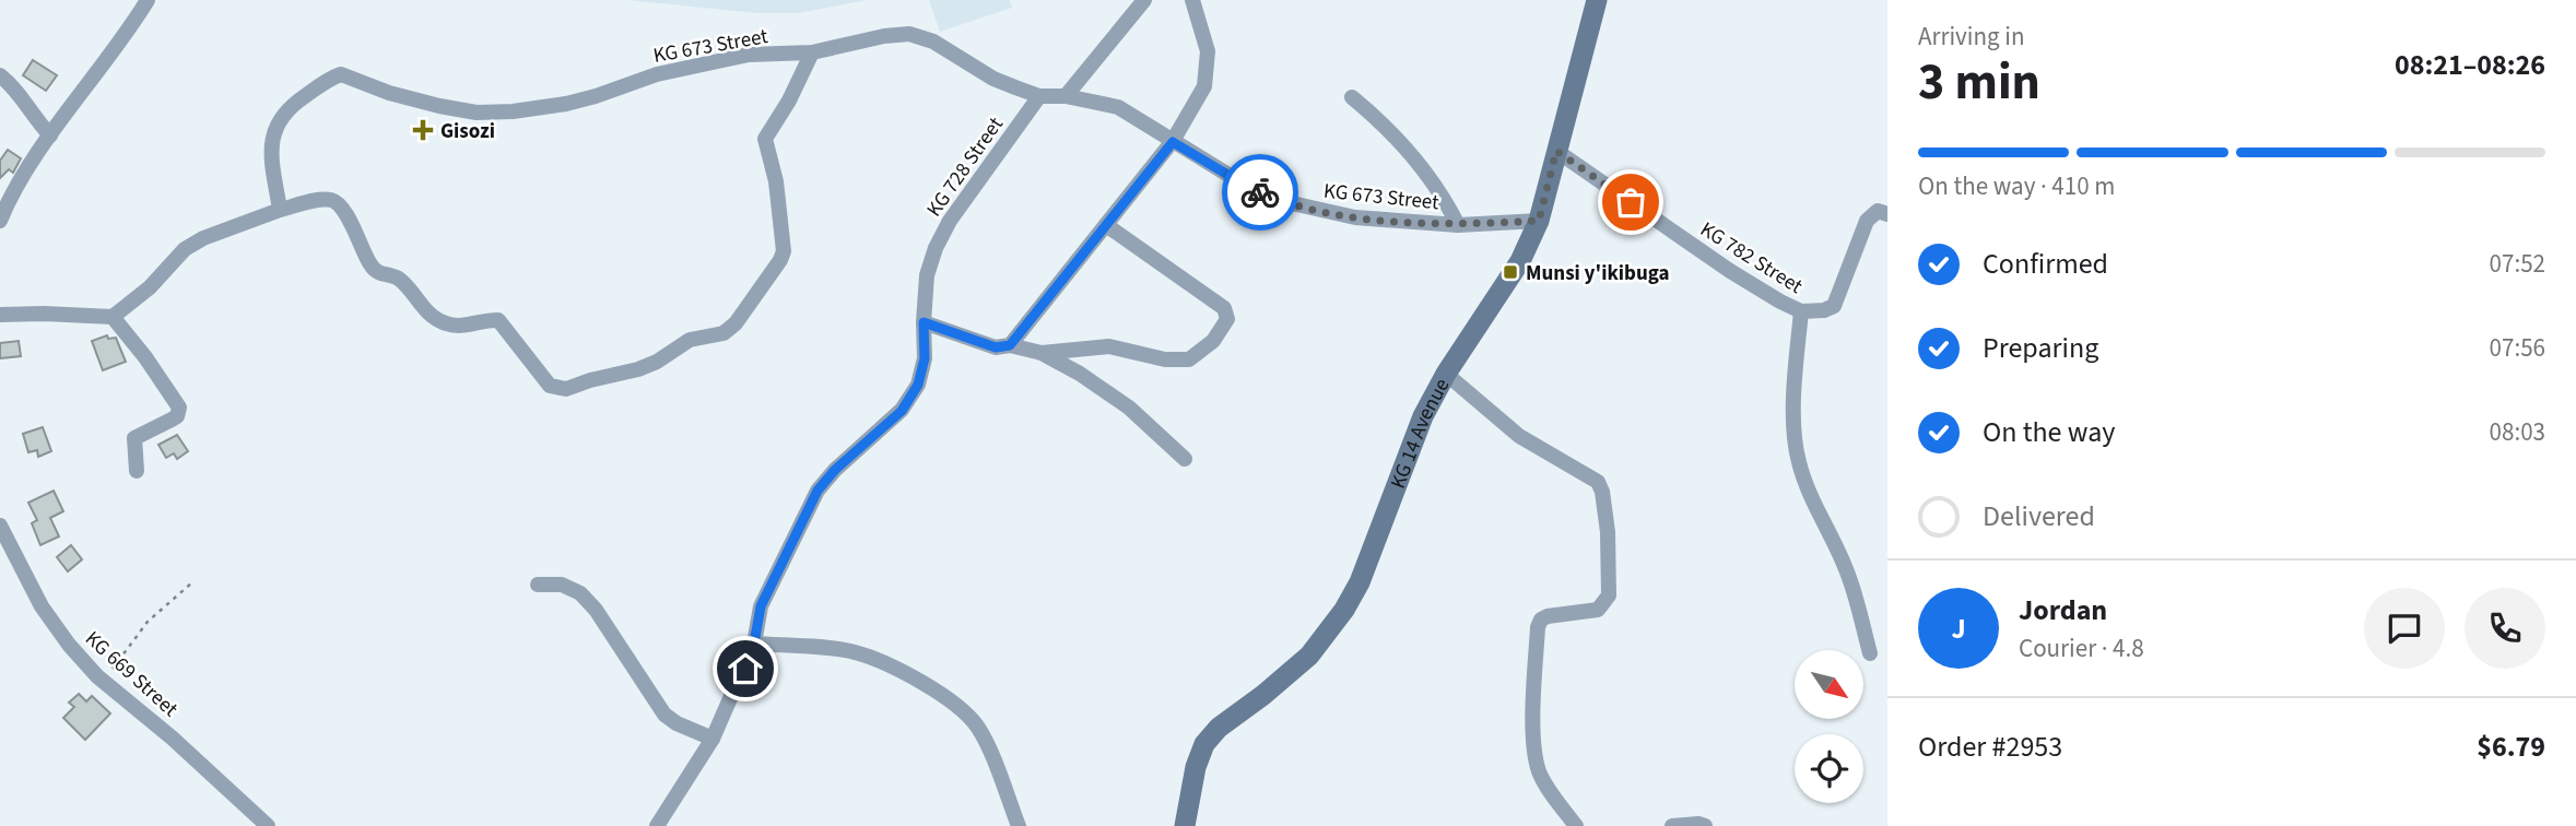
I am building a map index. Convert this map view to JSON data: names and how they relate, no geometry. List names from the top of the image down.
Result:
{
  "streets": {
    "main road": ["KG 14 Avenue"],
    "street": [
      "KG 673 Street",
      "KG 728 Street",
      "KG 782 Street",
      "KG 669 Street"
    ]
  },
  "crossings": [
    ["KG 673 Street", "KG 728 Street"],
    ["KG 673 Street", "KG 14 Avenue"],
    ["KG 782 Street", "KG 14 Avenue"]
  ],
  "places": {
    "health": ["Gisozi"],
    "transit": ["Munsi y'ikibuga"]
  },
  "north": "bottom right",
  "page": {
    "heading": ["3 min", "Arriving in", "08:21–08:26"],
    "panel": [
      "Jordan",
      "Courier · 4.8",
      "Order #2953",
      "$6.79"
    ],
    "bar": "On the way · 410 m",
    "list": [
      ["Confirmed", "07:52"],
      ["Preparing", "07:56"],
      ["On the way", "08:03"],
      "Delivered"
    ],
    "round": "J"
  }
}
